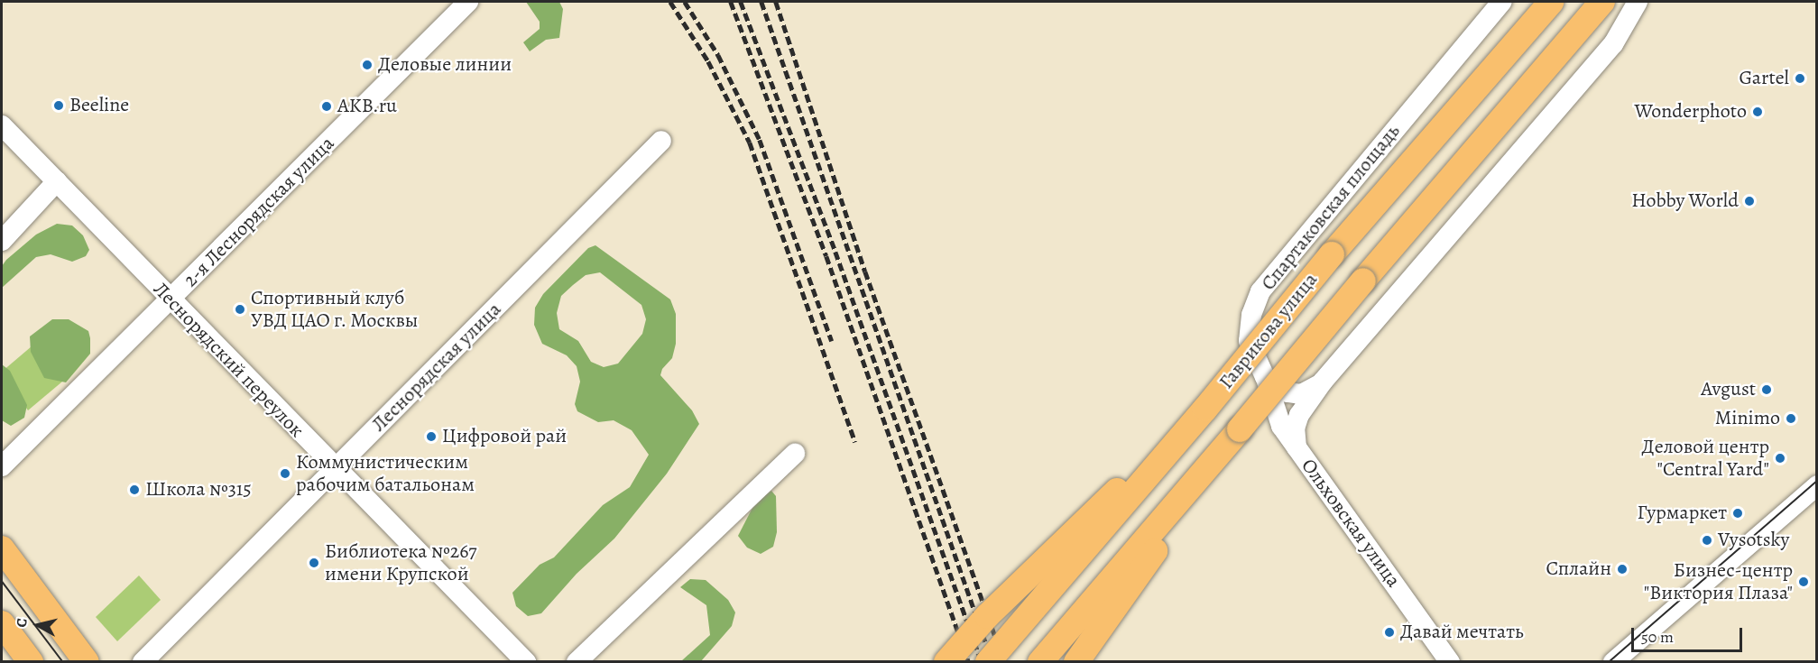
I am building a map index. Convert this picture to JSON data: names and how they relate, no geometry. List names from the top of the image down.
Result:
{
  "streets": {
    "main road": ["Гаврикова улица"],
    "street": [
      "Спартаковская площадь",
      "2-я Леснорядская улица",
      "Леснорядский переулок",
      "Леснорядская улица",
      "Ольховская улица"
    ]
  },
  "crossings": [
    ["Спартаковская площадь", "Ольховская улица"],
    ["2-я Леснорядская улица", "Леснорядский переулок"],
    ["Леснорядский переулок", "Леснорядская улица"]
  ],
  "places": [
    "Деловые линии",
    "Gartel",
    "Beeline",
    "AKB.ru",
    "Wonderphoto",
    "Hobby World",
    "Спортивный клуб УВД ЦАО г. Москвы",
    "Avgust",
    "Minimo",
    "Цифровой рай",
    "Деловой центр \"Central Yard\"",
    "Коммунистическим рабочим батальонам",
    "Школа №315",
    "Гурмаркет",
    "Vysotsky",
    "Библиотека №267 имени Крупской",
    "Сплайн",
    "Бизнес-центр \"Виктория Плаза\"",
    "Давай мечтать"
  ],
  "scale_bar": "50 m",
  "north": "left"
}
